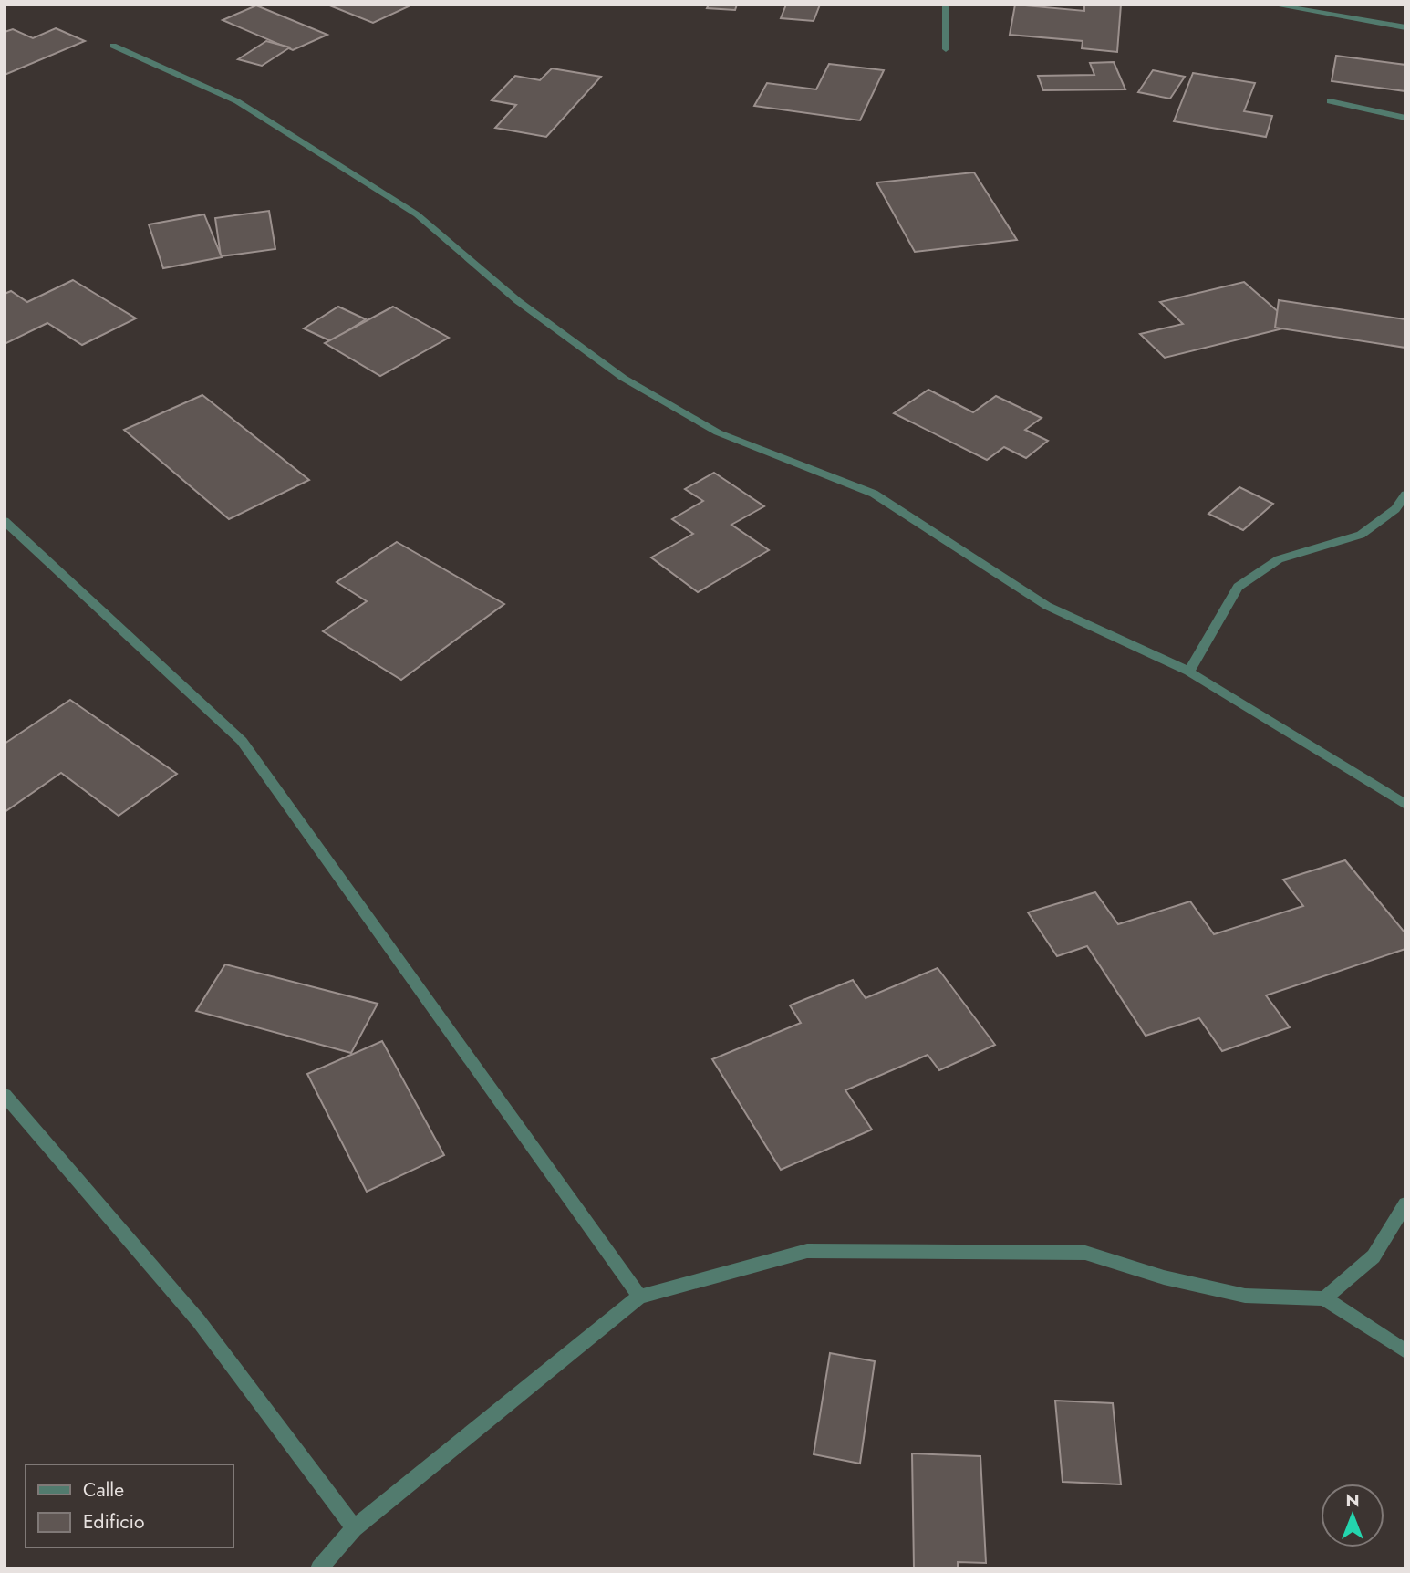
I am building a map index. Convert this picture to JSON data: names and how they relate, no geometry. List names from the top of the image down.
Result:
{
  "legend": ["Calle", "Edificio"],
  "north": "top"
}
